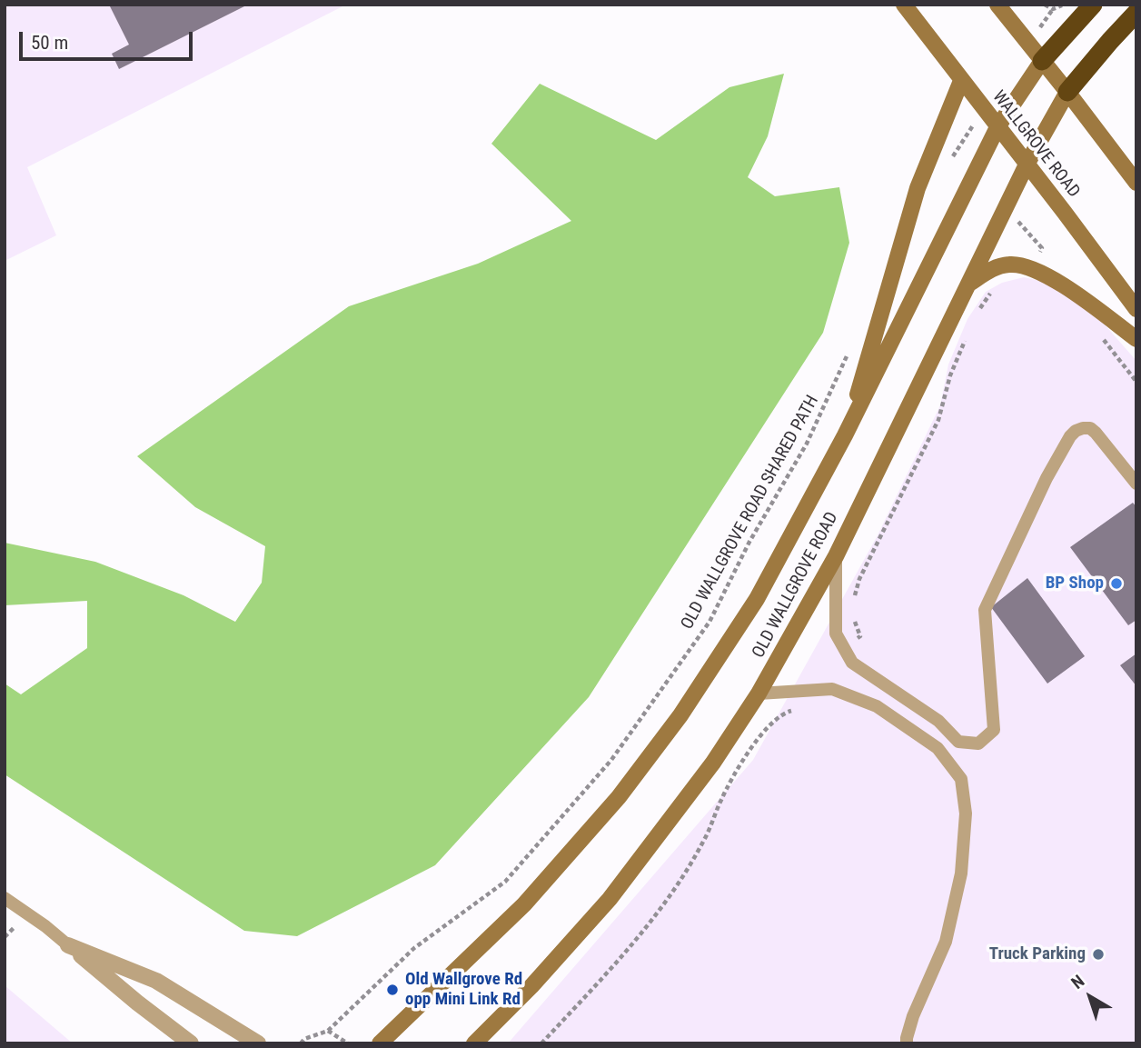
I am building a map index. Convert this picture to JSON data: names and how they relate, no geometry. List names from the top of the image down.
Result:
{
  "streets": {
    "main road": ["WALLGROVE ROAD", "OLD WALLGROVE ROAD"],
    "path": ["OLD WALLGROVE ROAD SHARED PATH"]
  },
  "crossings": [
    ["WALLGROVE ROAD", "OLD WALLGROVE ROAD"]
  ],
  "places": ["BP Shop", "Truck Parking", "Old Wallgrove Rd opp Mini Link Rd"],
  "scale_bar": "50 m",
  "north": "top left"
}
